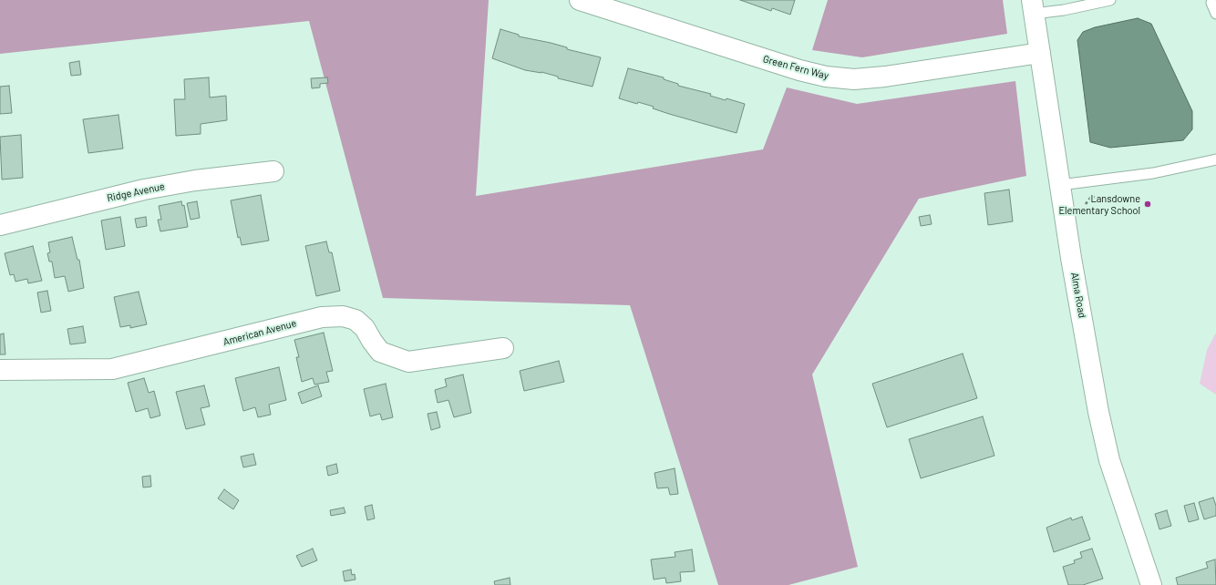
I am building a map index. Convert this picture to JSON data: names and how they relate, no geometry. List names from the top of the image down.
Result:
{
  "streets": {
    "street": [
      "Green Fern Way",
      "Ridge Avenue",
      "Alma Road",
      "American Avenue"
    ]
  },
  "crossings": [
    ["Green Fern Way", "Alma Road"]
  ],
  "places": ["Lansdowne Elementary School"]
}
